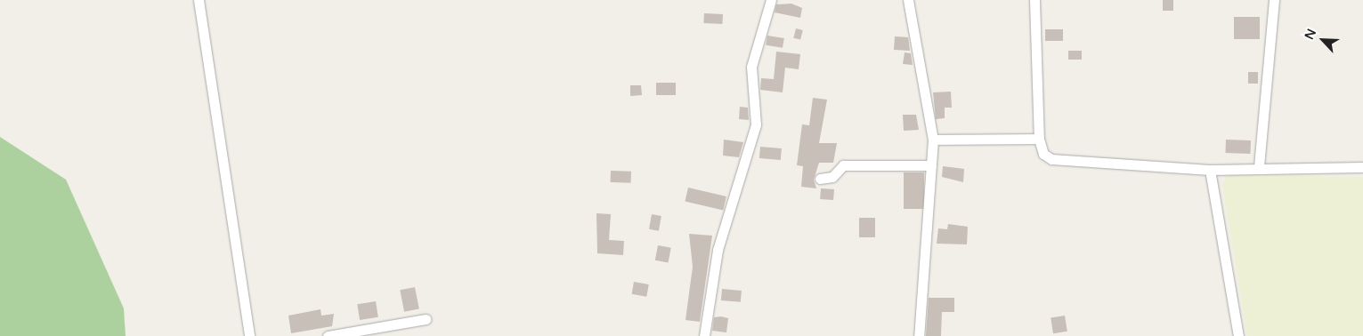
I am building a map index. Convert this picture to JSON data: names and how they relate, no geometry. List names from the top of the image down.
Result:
{
  "north": "top left"
}
